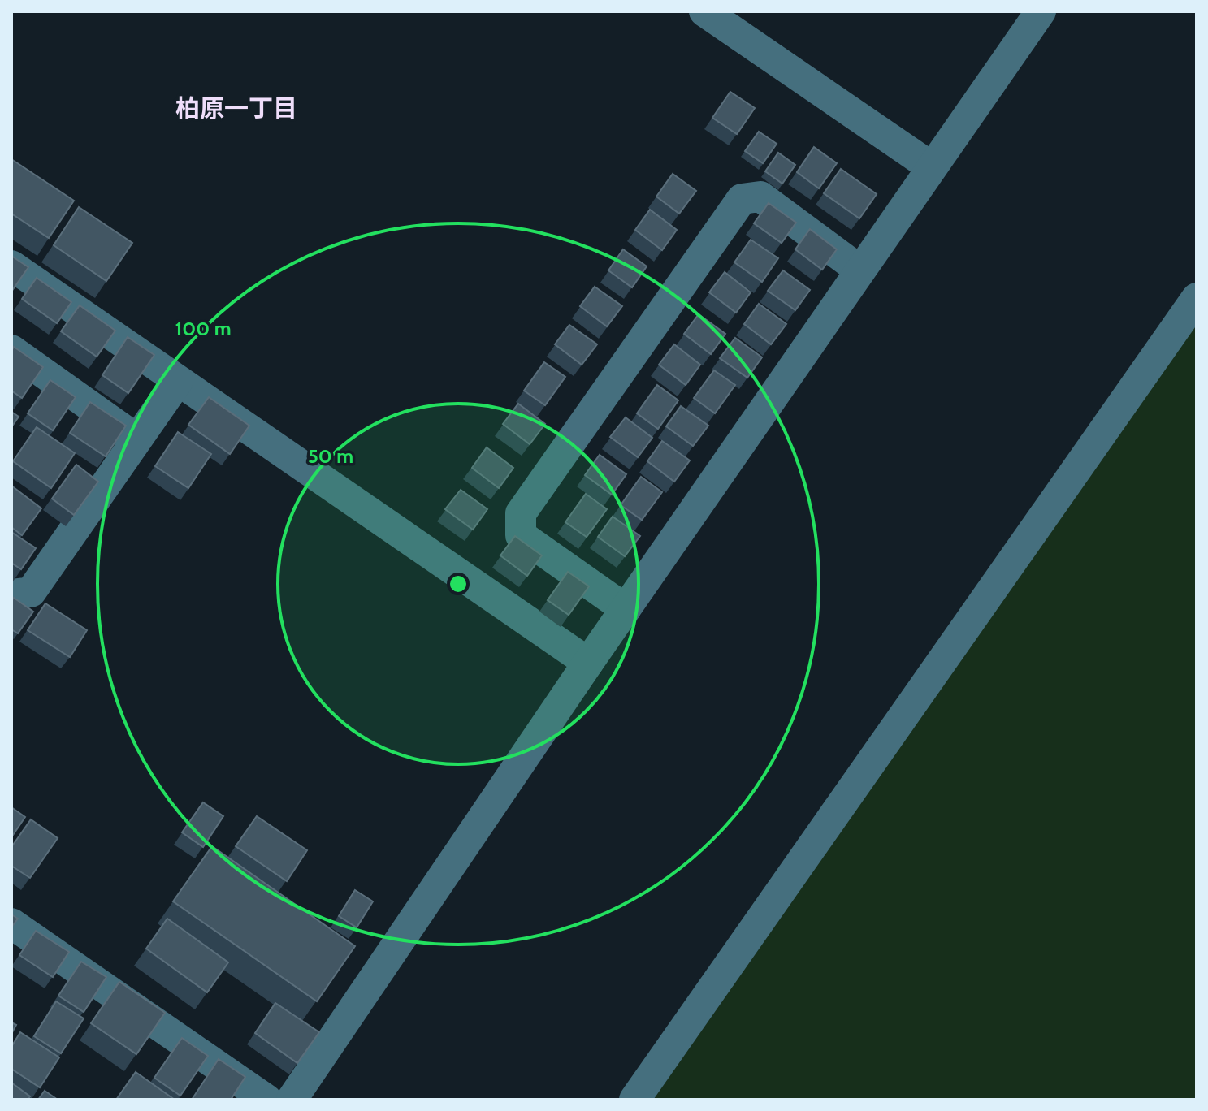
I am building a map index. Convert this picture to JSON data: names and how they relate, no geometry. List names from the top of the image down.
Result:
{
  "districts": ["柏原一丁目"],
  "rings": ["100 m", "50 m"]
}
